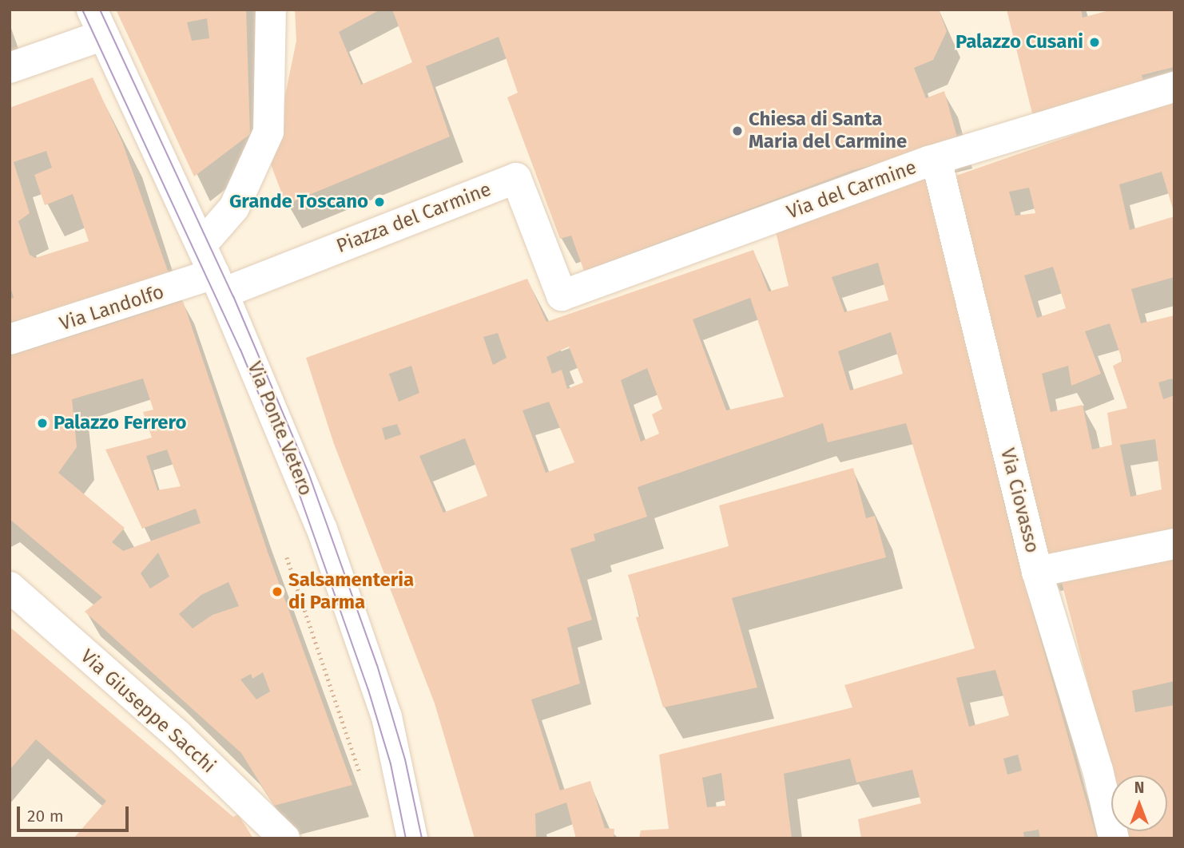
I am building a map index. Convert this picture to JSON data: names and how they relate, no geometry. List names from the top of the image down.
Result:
{
  "streets": {
    "street": [
      "Via del Carmine",
      "Piazza del Carmine",
      "Via Landolfo",
      "Via Ponte Vetero",
      "Via Ciovasso",
      "Via Giuseppe Sacchi"
    ]
  },
  "crossings": [
    ["Via del Carmine", "Piazza del Carmine"],
    ["Via del Carmine", "Via Ciovasso"],
    ["Piazza del Carmine", "Via Landolfo"],
    ["Piazza del Carmine", "Via Ponte Vetero"],
    ["Via Landolfo", "Via Ponte Vetero"]
  ],
  "places": [
    "Palazzo Cusani",
    "Chiesa di Santa Maria del Carmine",
    "Grande Toscano",
    "Palazzo Ferrero",
    "Salsamenteria di Parma"
  ],
  "scale_bar": "20 m",
  "north": "top"
}
